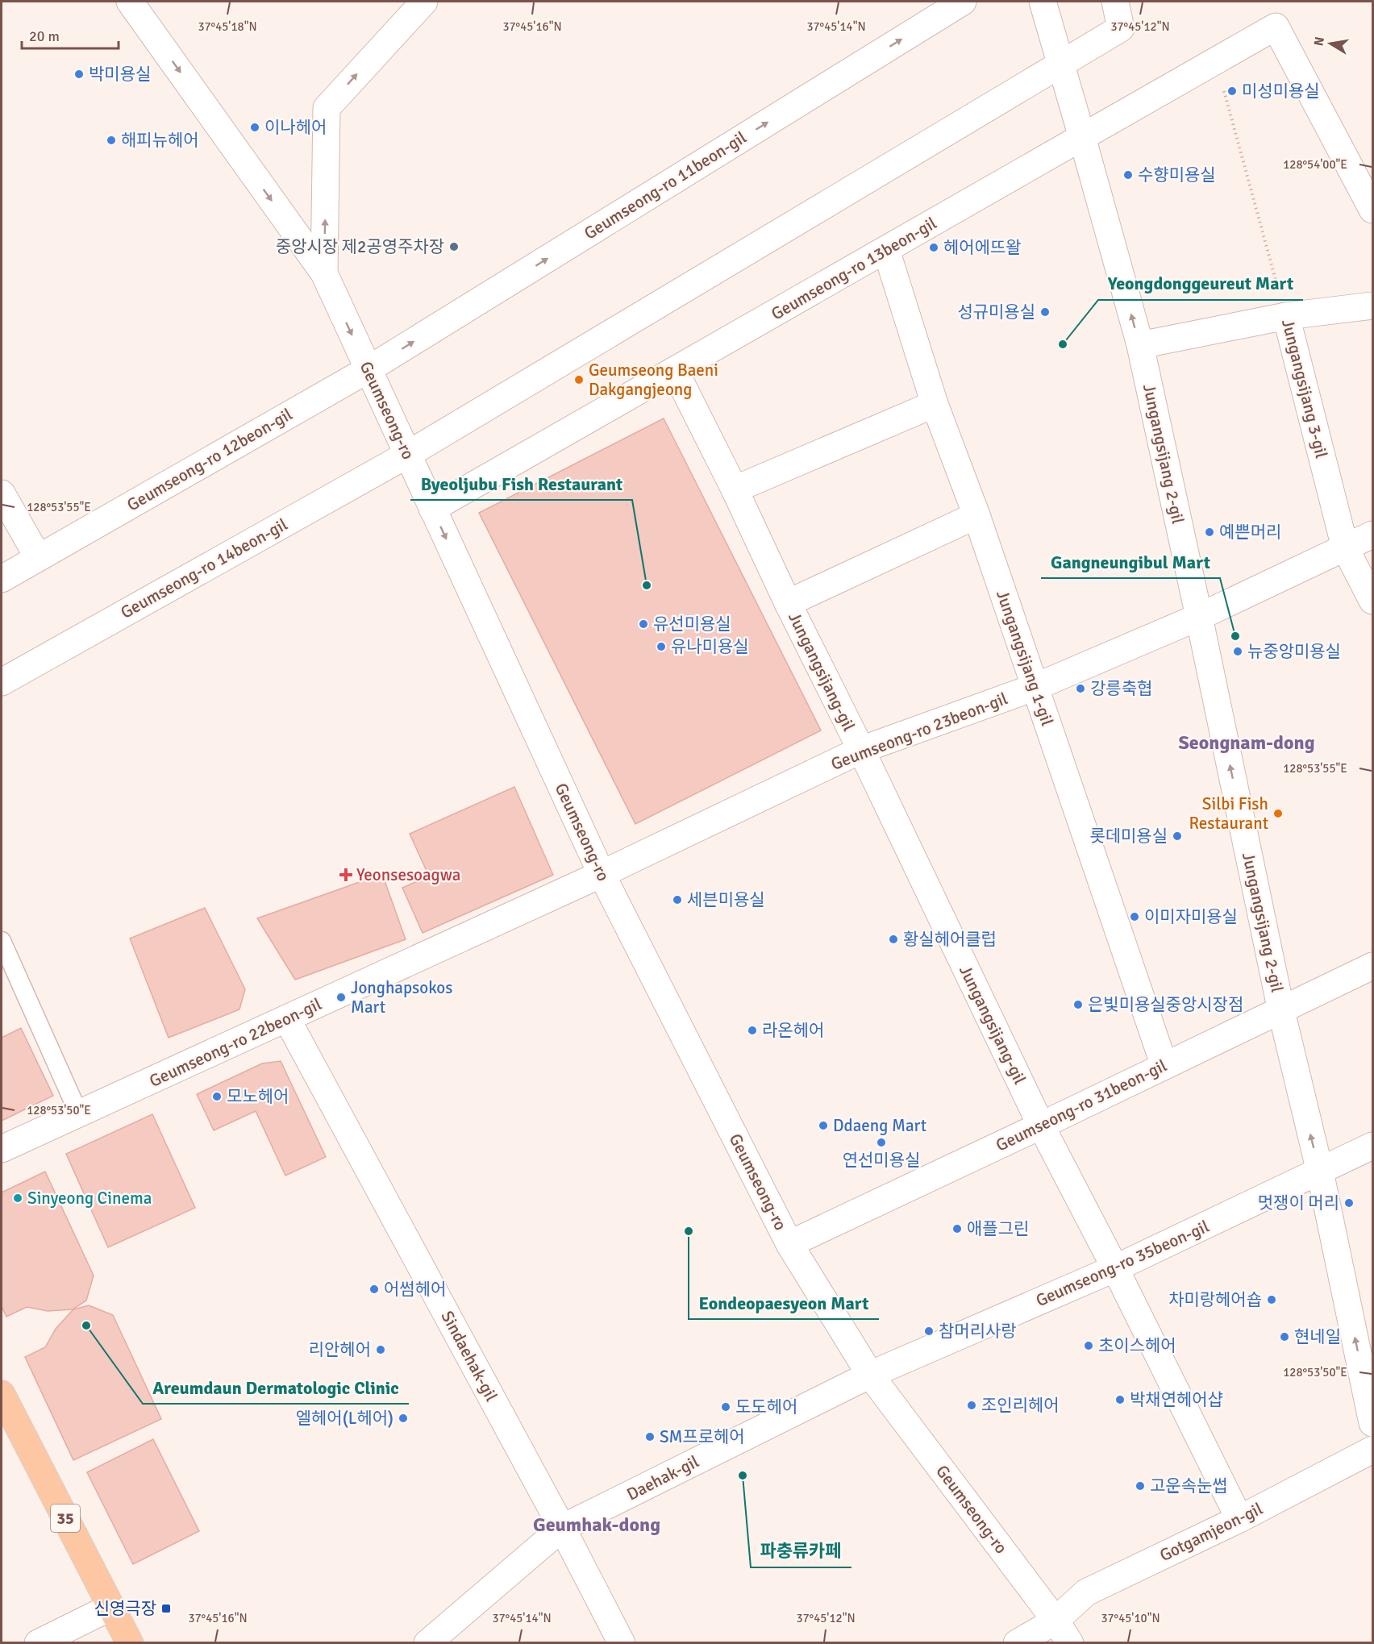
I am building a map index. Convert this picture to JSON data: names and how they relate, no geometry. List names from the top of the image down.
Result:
{
  "streets": {
    "main road": ["35"],
    "street": [
      "Geumseong-ro 11beon-gil",
      "Geumseong-ro 13beon-gil",
      "Jungangsijang 3-gil",
      "Geumseong-ro",
      "Jungangsijang 2-gil",
      "Geumseong-ro 12beon-gil",
      "Geumseong-ro 14beon-gil",
      "Jungangsijang 1-gil",
      "Jungangsijang-gil",
      "Geumseong-ro 23beon-gil",
      "Geumseong-ro 22beon-gil",
      "Geumseong-ro 31beon-gil",
      "Geumseong-ro 35beon-gil",
      "Sindaehak-gil",
      "Daehak-gil",
      "Gotgamjeon-gil"
    ]
  },
  "crossings": [
    ["Geumseong-ro 11beon-gil", "Geumseong-ro"],
    ["Geumseong-ro 11beon-gil", "Geumseong-ro 12beon-gil"],
    ["Geumseong-ro 13beon-gil", "Jungangsijang 3-gil"],
    ["Geumseong-ro 13beon-gil", "Geumseong-ro"],
    ["Geumseong-ro 13beon-gil", "Jungangsijang 2-gil"],
    ["Geumseong-ro 13beon-gil", "Jungangsijang 1-gil"],
    ["Geumseong-ro 13beon-gil", "Jungangsijang-gil"],
    ["Jungangsijang 3-gil", "Geumseong-ro 23beon-gil"],
    ["Geumseong-ro", "Geumseong-ro 12beon-gil"],
    ["Geumseong-ro", "Geumseong-ro 14beon-gil"],
    ["Geumseong-ro", "Geumseong-ro 23beon-gil"],
    ["Geumseong-ro", "Geumseong-ro 22beon-gil"],
    ["Geumseong-ro", "Geumseong-ro 31beon-gil"],
    ["Geumseong-ro", "Geumseong-ro 35beon-gil"],
    ["Geumseong-ro", "Daehak-gil"],
    ["Geumseong-ro", "Gotgamjeon-gil"],
    ["Jungangsijang 2-gil", "Geumseong-ro 14beon-gil"],
    ["Jungangsijang 2-gil", "Geumseong-ro 23beon-gil"],
    ["Jungangsijang 2-gil", "Geumseong-ro 31beon-gil"],
    ["Jungangsijang 2-gil", "Geumseong-ro 35beon-gil"],
    ["Jungangsijang 1-gil", "Geumseong-ro 23beon-gil"],
    ["Jungangsijang 1-gil", "Geumseong-ro 31beon-gil"],
    ["Jungangsijang-gil", "Geumseong-ro 23beon-gil"],
    ["Jungangsijang-gil", "Geumseong-ro 31beon-gil"],
    ["Jungangsijang-gil", "Geumseong-ro 35beon-gil"],
    ["Jungangsijang-gil", "Gotgamjeon-gil"],
    ["Geumseong-ro 23beon-gil", "Geumseong-ro 22beon-gil"],
    ["Geumseong-ro 22beon-gil", "Sindaehak-gil"],
    ["Geumseong-ro 35beon-gil", "Daehak-gil"],
    ["Sindaehak-gil", "Daehak-gil"]
  ],
  "one_way": ["Geumseong-ro 11beon-gil", "Geumseong-ro", "Jungangsijang 2-gil"],
  "districts": ["Seongnam-dong", "Geumhak-dong"],
  "places": {
    "other": [
      "박미용실",
      "미성미용실",
      "이나헤어",
      "해피뉴헤어",
      "수향미용실",
      "중앙시장 제2공영주차장",
      "헤어에뜨왈",
      "성규미용실",
      "Yeongdonggeureut Mart",
      "Geumseong Baeni Dakgangjeong",
      "예쁜머리",
      "Byeoljubu Fish Restaurant",
      "유선미용실",
      "Gangneungibul Mart",
      "유나미용실",
      "뉴중앙미용실",
      "강릉축협",
      "Silbi Fish Restaurant",
      "롯데미용실",
      "세븐미용실",
      "이미자미용실",
      "황실헤어클럽",
      "Jonghapsokos Mart",
      "은빛미용실중앙시장점",
      "라온헤어",
      "모노헤어",
      "Ddaeng Mart",
      "연선미용실",
      "Sinyeong Cinema",
      "멋쟁이 머리",
      "애플그린",
      "Eondeopaesyeon Mart",
      "어썸헤어",
      "차미랑헤어숍",
      "Areumdaun Dermatologic Clinic",
      "참머리사랑",
      "현네일",
      "초이스헤어",
      "리안헤어",
      "박채연헤어샵",
      "조인리헤어",
      "도도헤어",
      "엘헤어(L헤어)",
      "SM프로헤어",
      "파충류카페",
      "고운속눈썹"
    ],
    "health": ["Yeonsesoagwa"],
    "transit": ["신영극장"]
  },
  "scale_bar": "20 m",
  "north": "left",
  "coordinates": [
    "37°45'18\"N",
    "37°45'16\"N",
    "37°45'14\"N",
    "37°45'12\"N",
    "128°54'00\"E",
    "128°53'55\"E",
    "128°53'50\"E",
    "37°45'10\"N"
  ]
}
